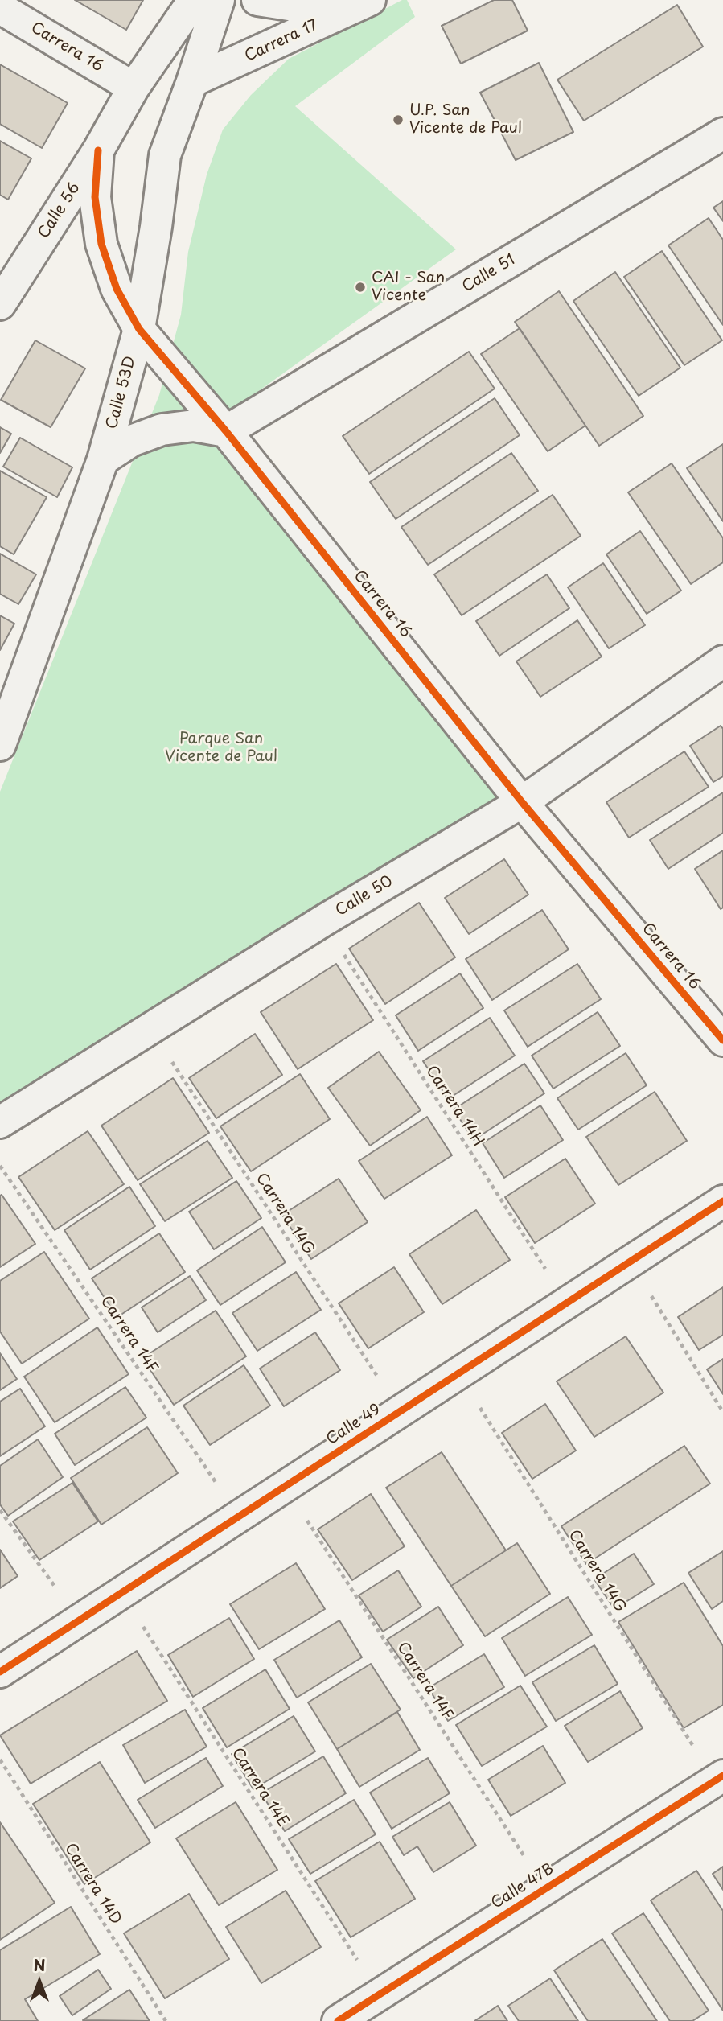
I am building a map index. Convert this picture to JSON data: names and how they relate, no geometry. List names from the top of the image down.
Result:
{
  "streets": {
    "street": [
      "Carrera 17",
      "Carrera 16",
      "Calle 56",
      "Calle 51",
      "Calle 53D",
      "Calle 50",
      "Calle 49",
      "Calle 47B"
    ],
    "path": [
      "Carrera 14H",
      "Carrera 14G",
      "Carrera 14F",
      "Carrera 14E",
      "Carrera 14D"
    ]
  },
  "crossings": [
    ["Carrera 17", "Calle 53D"],
    ["Carrera 16", "Calle 56"],
    ["Carrera 16", "Calle 51"],
    ["Carrera 16", "Calle 53D"],
    ["Carrera 16", "Calle 50"],
    ["Calle 50", "Carrera 14H"],
    ["Calle 50", "Carrera 14G"],
    ["Carrera 14H", "Calle 49"],
    ["Carrera 14G", "Calle 49"],
    ["Carrera 14G", "Calle 47B"],
    ["Carrera 14F", "Calle 49"],
    ["Carrera 14F", "Calle 47B"],
    ["Calle 49", "Carrera 14E"],
    ["Carrera 14E", "Calle 47B"]
  ],
  "parks": ["Parque San Vicente de Paul"],
  "places": ["U.P. San Vicente de Paul", "CAI - San Vicente"],
  "north": "top"
}
